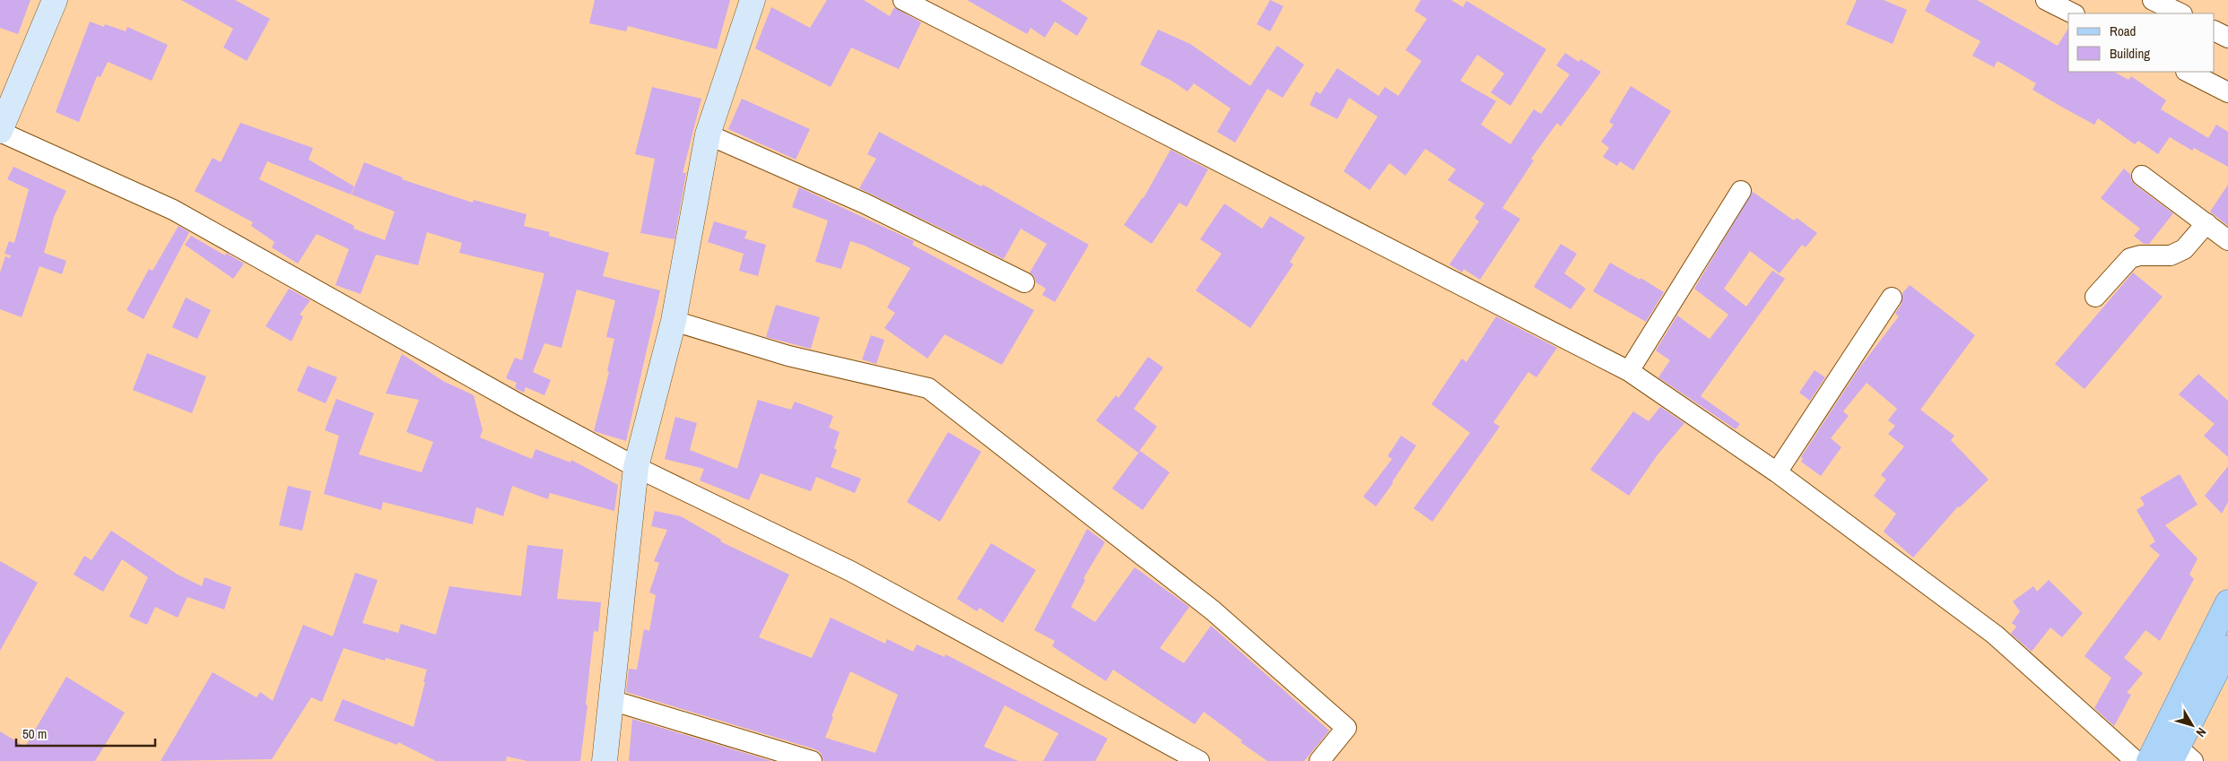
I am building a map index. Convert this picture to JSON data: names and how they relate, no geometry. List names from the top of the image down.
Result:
{
  "legend": ["Road", "Building"],
  "scale_bar": "50 m",
  "north": "bottom right"
}
